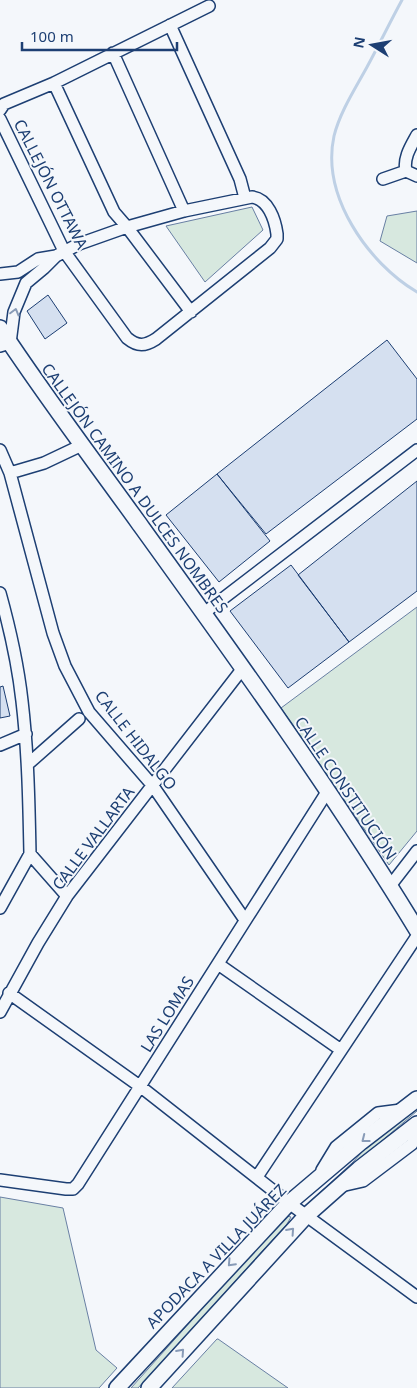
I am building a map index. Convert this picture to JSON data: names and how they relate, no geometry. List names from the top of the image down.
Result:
{
  "streets": {
    "main road": ["CALLEJÓN CAMINO A DULCES NOMBRES", "CALLE CONSTITUCIÓN", "APODACA A VILLA JUÁREZ"],
    "street": [
      "CALLEJÓN OTTAWA",
      "CALLE HIDALGO",
      "CALLE VALLARTA",
      "LAS LOMAS"
    ]
  },
  "crossings": [
    ["CALLEJÓN CAMINO A DULCES NOMBRES", "CALLE CONSTITUCIÓN"],
    ["CALLEJÓN CAMINO A DULCES NOMBRES", "CALLE VALLARTA"],
    ["CALLE HIDALGO", "CALLE VALLARTA"],
    ["CALLE HIDALGO", "LAS LOMAS"],
    ["CALLE CONSTITUCIÓN", "CALLE VALLARTA"],
    ["CALLE CONSTITUCIÓN", "LAS LOMAS"]
  ],
  "scale_bar": "100 m",
  "north": "left"
}
